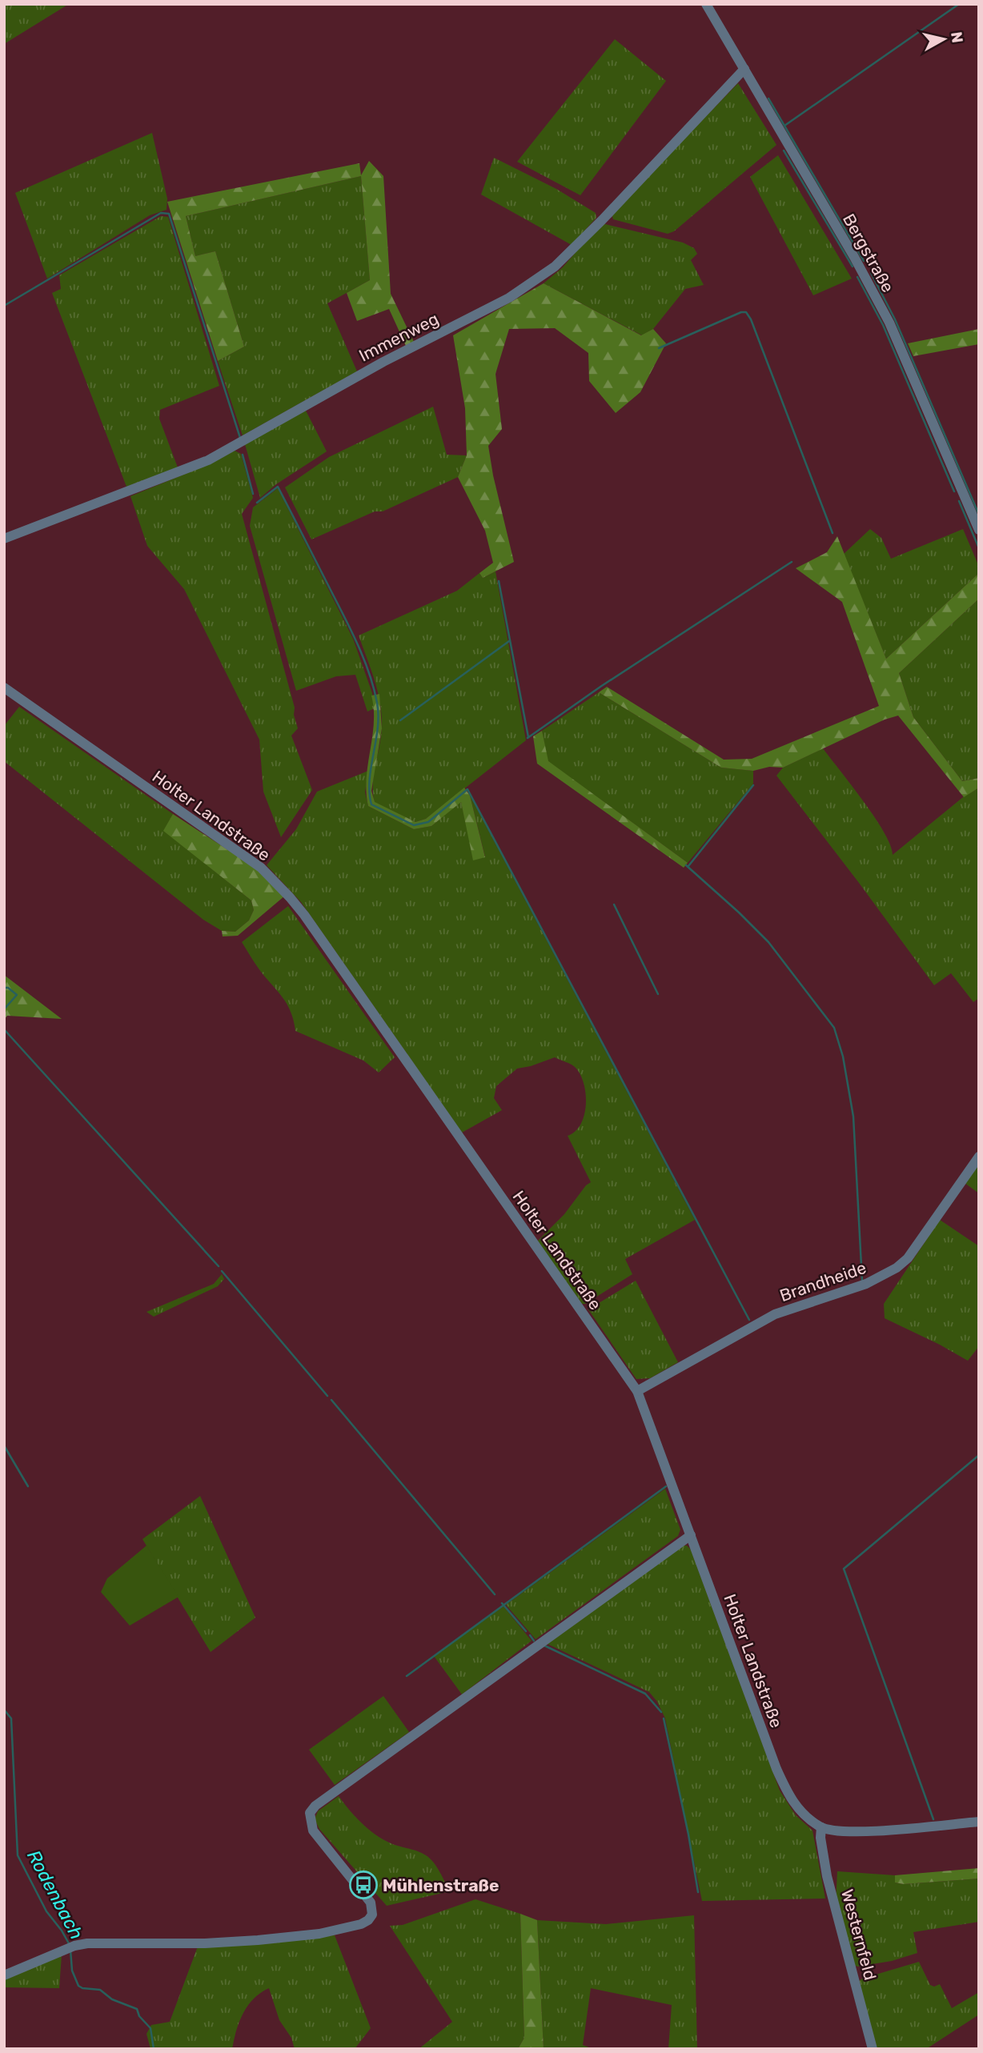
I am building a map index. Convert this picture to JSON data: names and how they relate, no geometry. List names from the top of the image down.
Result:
{
  "streets": {
    "street": [
      "Bergstraße",
      "Immenweg",
      "Holter Landstraße",
      "Brandheide",
      "Westernfeld"
    ]
  },
  "crossings": [
    ["Bergstraße", "Immenweg"],
    ["Holter Landstraße", "Brandheide"],
    ["Holter Landstraße", "Westernfeld"]
  ],
  "water": ["Rodenbach"],
  "places": {
    "bus stop": ["Mühlenstraße"]
  },
  "north": "right"
}
